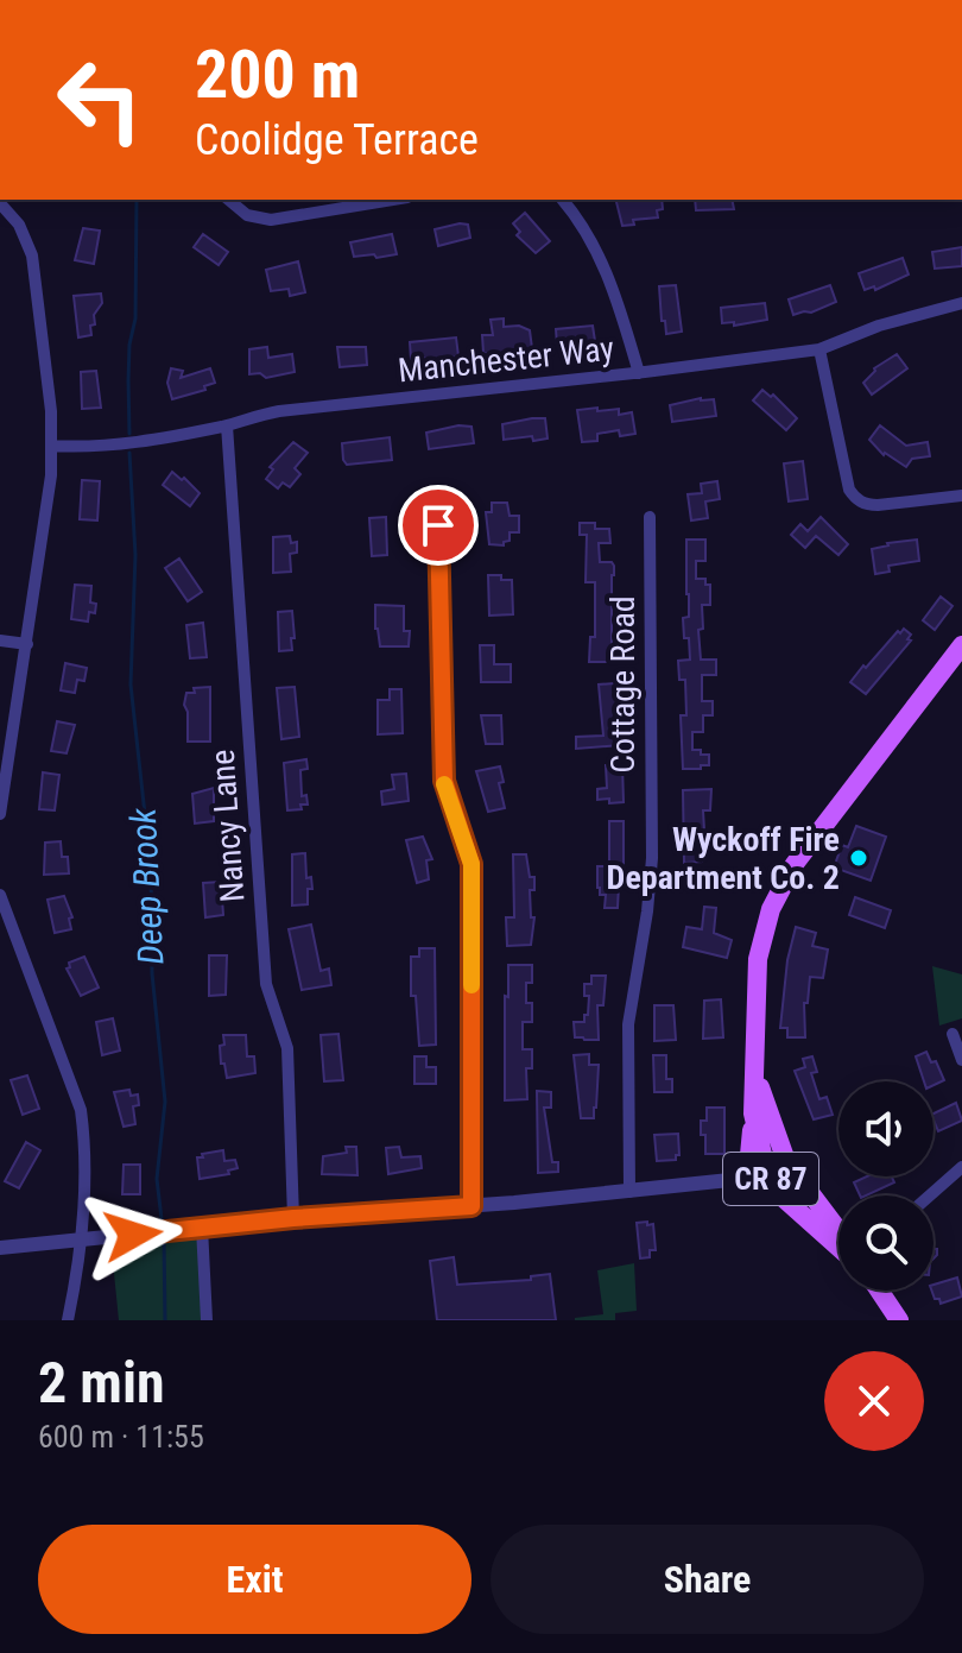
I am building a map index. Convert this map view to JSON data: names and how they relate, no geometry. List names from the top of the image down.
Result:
{
  "streets": {
    "main road": ["CR 87"],
    "street": ["Manchester Way", "Cottage Road", "Nancy Lane"]
  },
  "crossings": [
    ["Manchester Way", "Nancy Lane"]
  ],
  "water": ["Deep Brook"],
  "places": ["Wyckoff Fire Department Co. 2"],
  "page": {
    "turn": ["200 m", "Coolidge Terrace"],
    "heading": ["2 min", "600 m · 11:55"],
    "buttons": ["Exit", "Share"]
  }
}
